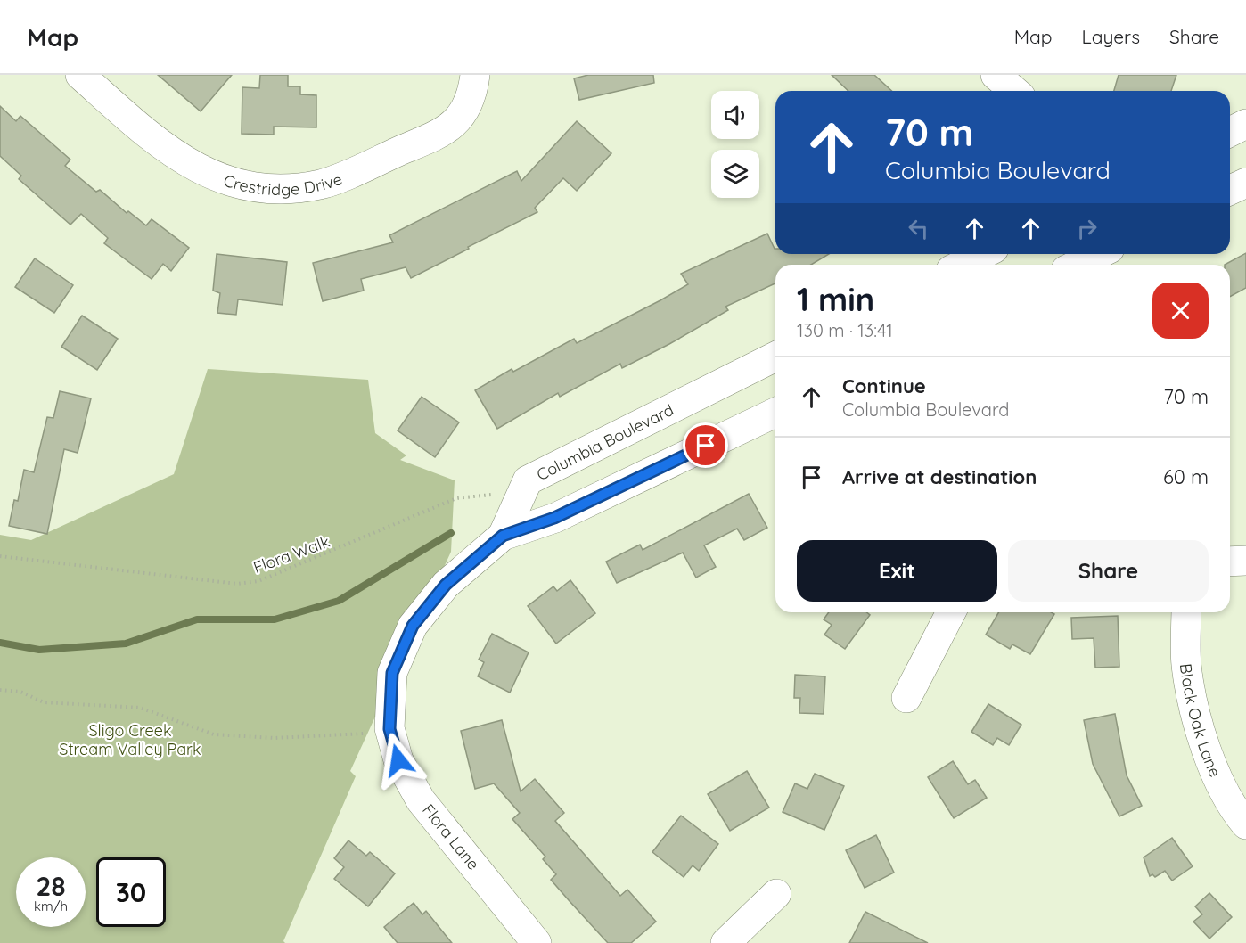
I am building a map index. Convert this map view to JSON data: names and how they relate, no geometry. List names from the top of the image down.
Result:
{
  "streets": {
    "street": [
      "Crestridge Drive",
      "Columbia Boulevard",
      "Black Oak Lane",
      "Flora Lane"
    ],
    "path": ["Flora Walk"]
  },
  "crossings": [
    ["Columbia Boulevard", "Flora Walk"],
    ["Columbia Boulevard", "Flora Lane"]
  ],
  "parks": ["Sligo Creek Stream Valley Park"],
  "page": {
    "header": "Map",
    "nav": ["Map", "Layers", "Share"],
    "turn": ["70 m", "Columbia Boulevard"],
    "heading": ["1 min", "130 m · 13:41"],
    "list": [
      {
        "name": "Continue",
        "note": "Columbia Boulevard",
        "value": "70 m"
      },
      {
        "name": "Arrive at destination",
        "value": "60 m"
      }
    ],
    "buttons": ["Exit", "Share"],
    "speed": "28 km/h",
    "limit": "30"
  }
}
